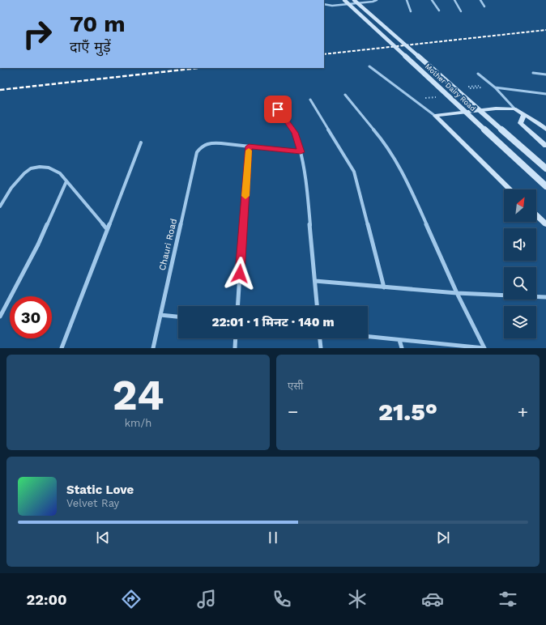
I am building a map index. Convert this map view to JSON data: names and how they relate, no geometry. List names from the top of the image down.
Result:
{
  "streets": {
    "main road": ["Mother Dairy Road"],
    "street": ["Chauri Road"]
  },
  "north": "top right",
  "page": {
    "turn": ["70 m", "दाएँ मुड़ें"],
    "limit": "30",
    "trip": "22:01 · 1 मिनट · 140 m",
    "tile": [
      ["24", "km/h"],
      "एसी"
    ],
    "heat": ["−", "21.5°", "+"],
    "song": ["Static Love", "Velvet Ray"],
    "tabs": "22:00"
  }
}
